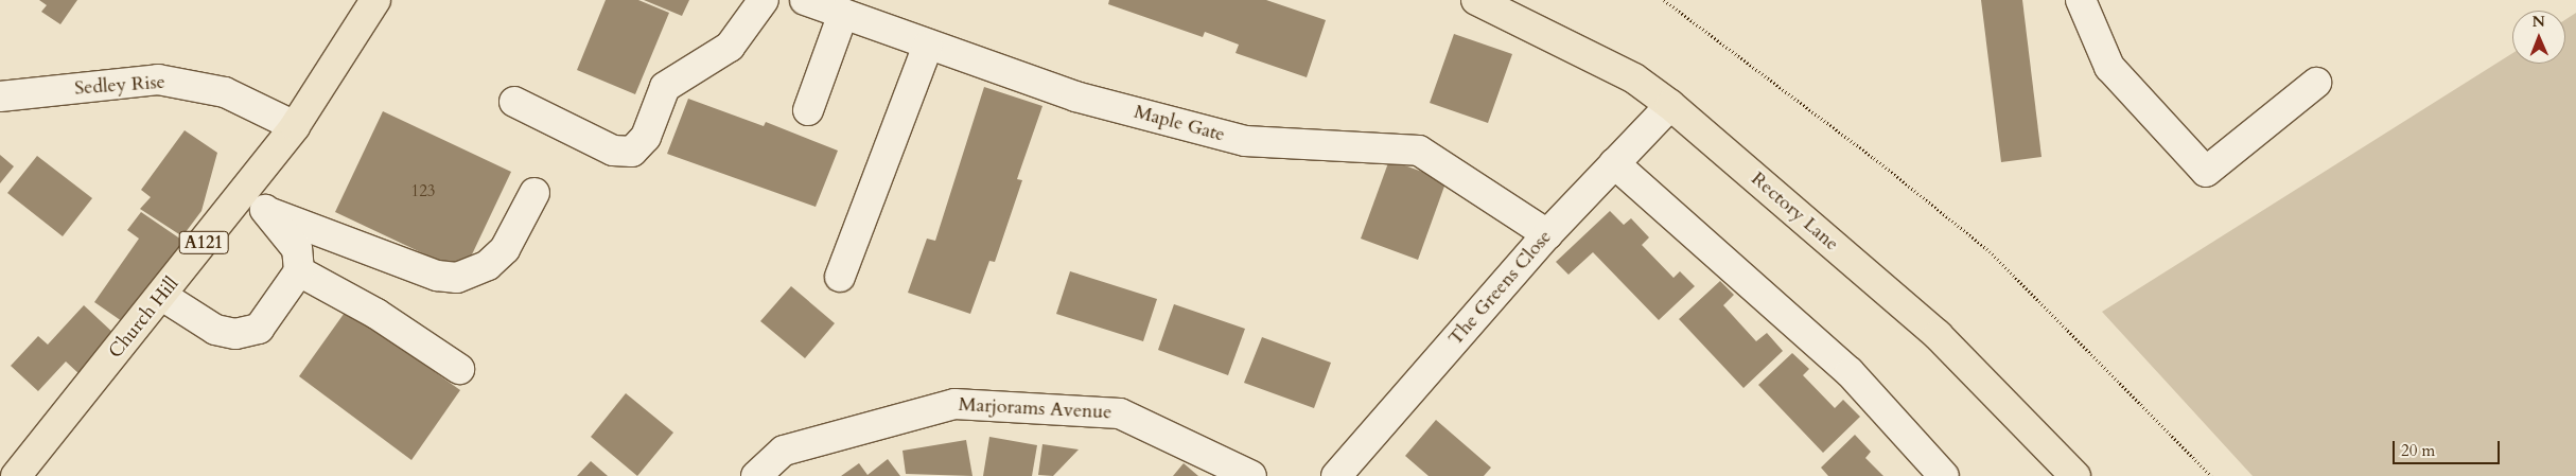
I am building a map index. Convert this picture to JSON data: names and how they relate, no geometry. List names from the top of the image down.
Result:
{
  "streets": {
    "main road": ["Rectory Lane", "A121", "Church Hill"],
    "street": [
      "Sedley Rise",
      "Maple Gate",
      "The Greens Close",
      "Marjorams Avenue"
    ]
  },
  "crossings": [
    ["Sedley Rise", "Church Hill"],
    ["Maple Gate", "The Greens Close"],
    ["Rectory Lane", "The Greens Close"]
  ],
  "house_numbers": ["123"],
  "scale_bar": "20 m",
  "north": "top"
}
